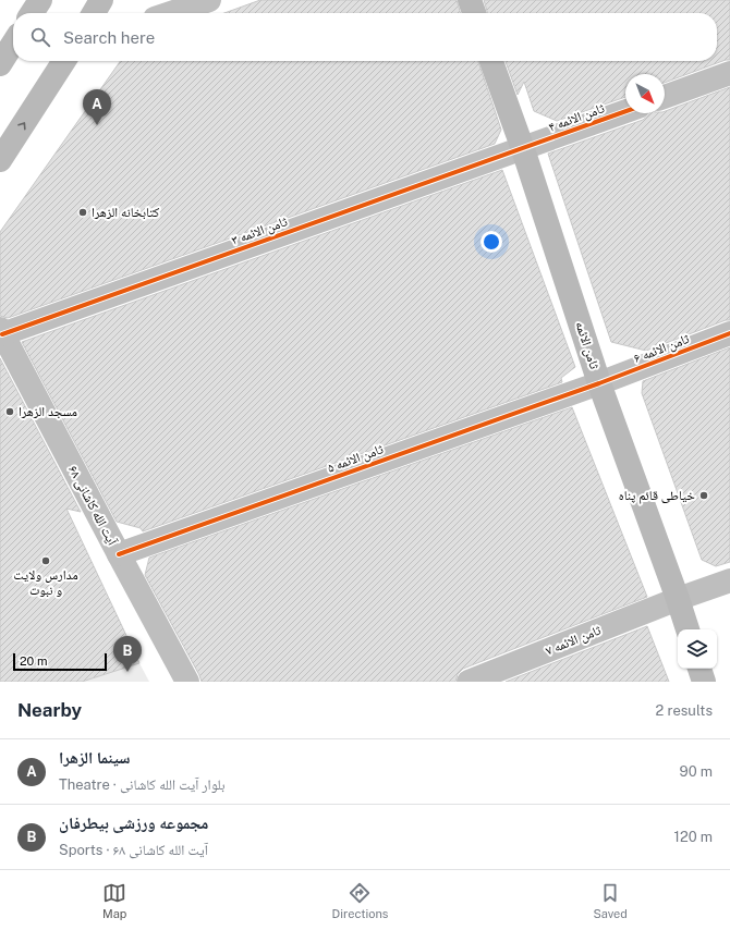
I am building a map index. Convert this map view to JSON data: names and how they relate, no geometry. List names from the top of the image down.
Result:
{
  "streets": {
    "street": [
      "ثامن الائمه ۴",
      "ثامن الائمه ۳",
      "ثامن الائمه",
      "ثامن الائمه ۶",
      "ثامن الائمه ۵",
      "آیت الله کاشانی ۶۸",
      "ثامن الائمه ۷"
    ]
  },
  "crossings": [
    ["ثامن الائمه ۴", "ثامن الائمه ۳"],
    ["ثامن الائمه ۴", "ثامن الائمه"],
    ["ثامن الائمه ۳", "ثامن الائمه"],
    ["ثامن الائمه ۳", "آیت الله کاشانی ۶۸"],
    ["ثامن الائمه", "ثامن الائمه ۶"],
    ["ثامن الائمه", "ثامن الائمه ۵"],
    ["ثامن الائمه", "ثامن الائمه ۷"],
    ["ثامن الائمه ۶", "ثامن الائمه ۵"],
    ["ثامن الائمه ۵", "آیت الله کاشانی ۶۸"]
  ],
  "places": [
    "کتابخانه الزهرا",
    "مسجد الزهرا",
    "خیاطی قائم پناه",
    "مدارس ولایت و نبوت"
  ],
  "scale_bar": "20 m",
  "north": "bottom right",
  "page": {
    "search": "Search here",
    "pins": ["A", "B"],
    "scale": "20 m",
    "heading": ["Nearby", "2 results"],
    "list": [
      {
        "mark": "A",
        "name": "سینما الزهرا",
        "note": "Theatre · بلوار آیت الله کاشانی",
        "value": "90 m"
      },
      {
        "mark": "B",
        "name": "مجموعه ورزشی بیطرفان",
        "note": "Sports · آیت الله کاشانی ۶۸",
        "value": "120 m"
      }
    ],
    "nav": ["Map", "Directions", "Saved"]
  }
}
